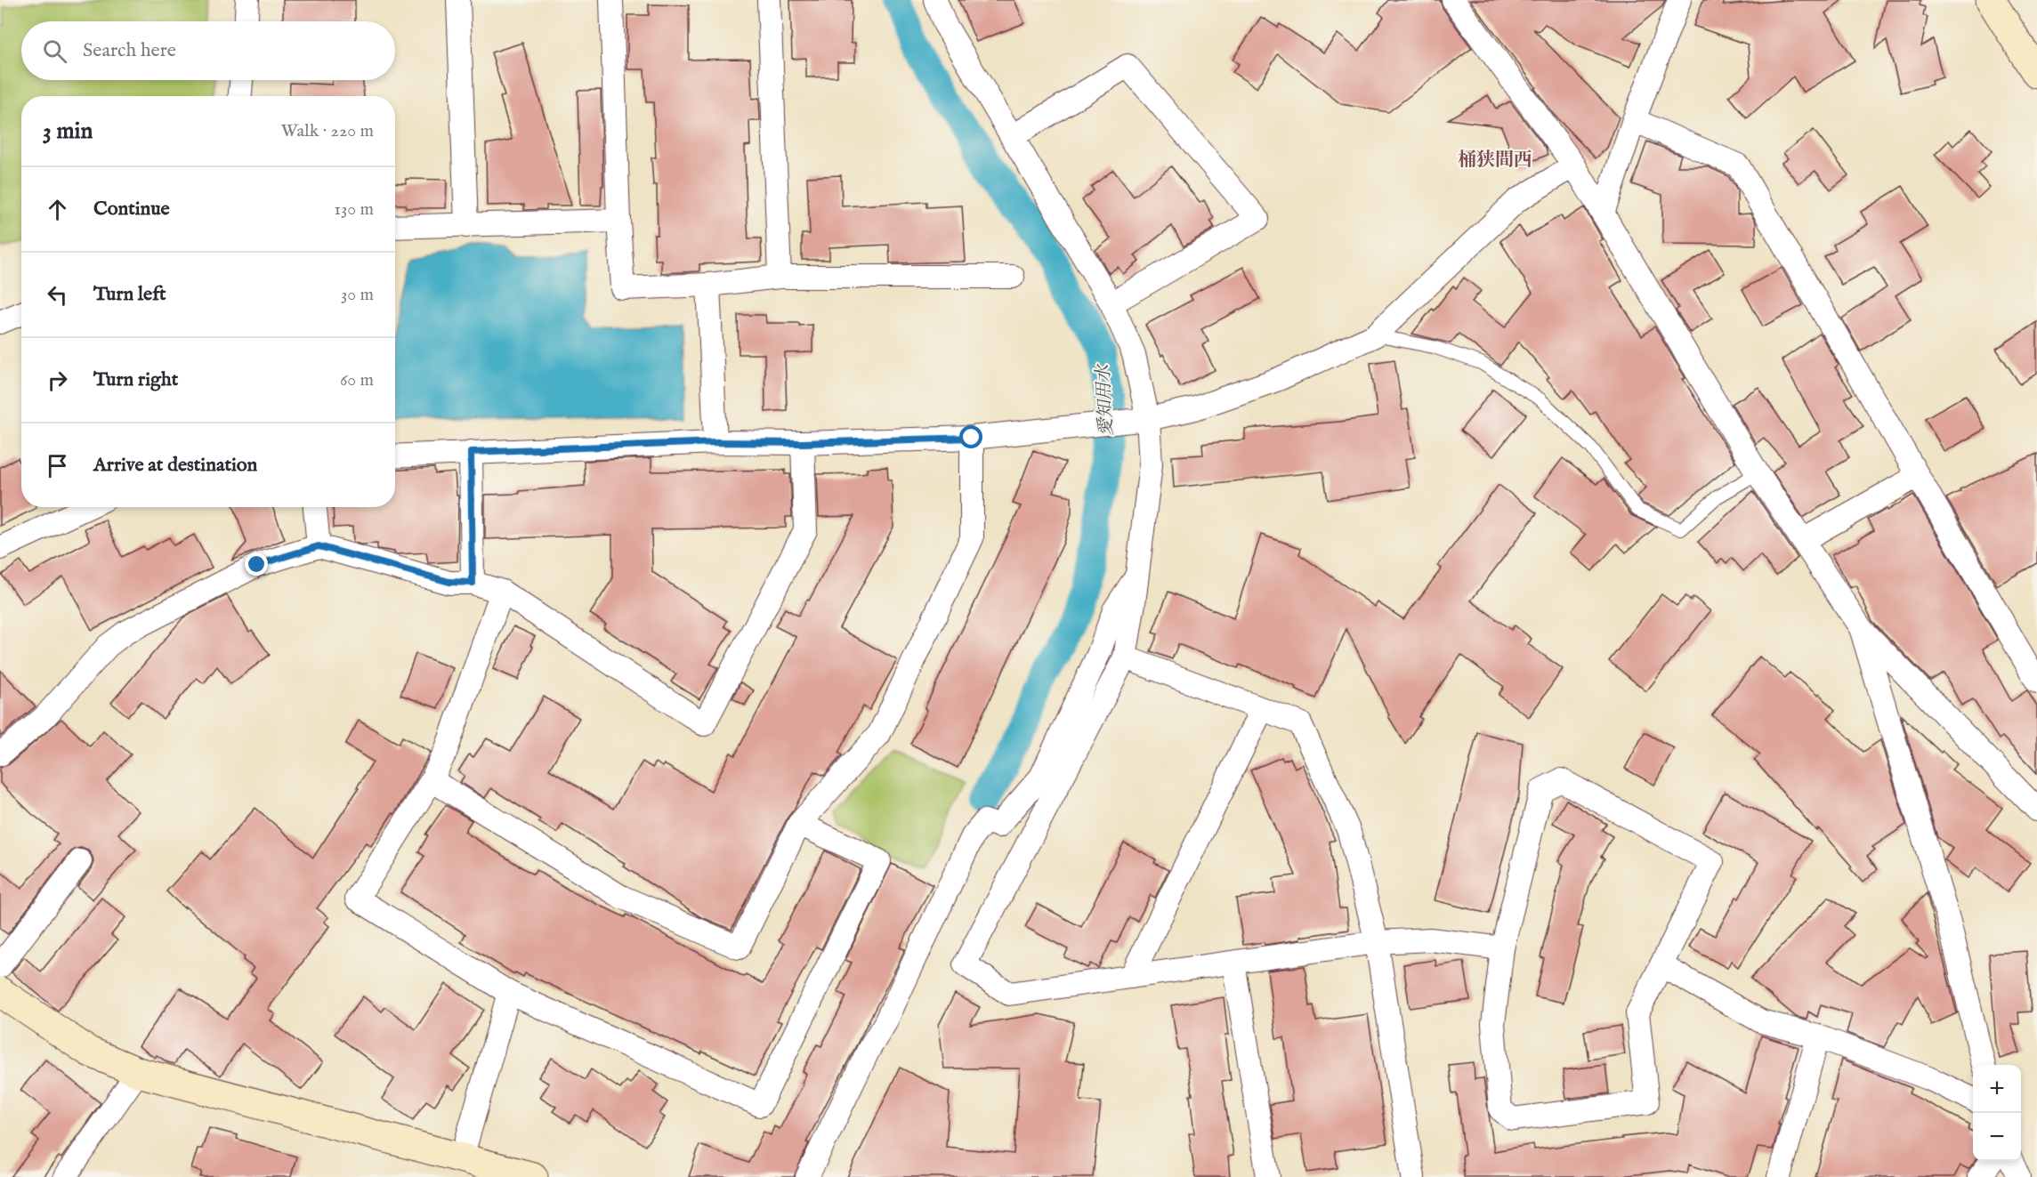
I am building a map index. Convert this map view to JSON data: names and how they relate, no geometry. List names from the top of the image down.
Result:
{
  "districts": ["桶狭間西"],
  "water": ["愛知用水"],
  "page": {
    "search": "Search here",
    "heading": ["3 min", "Walk · 220 m"],
    "list": [
      ["Continue", "130 m"],
      ["Turn left", "30 m"],
      ["Turn right", "60 m"],
      "Arrive at destination"
    ],
    "map_buttons": ["+", "−"]
  }
}
